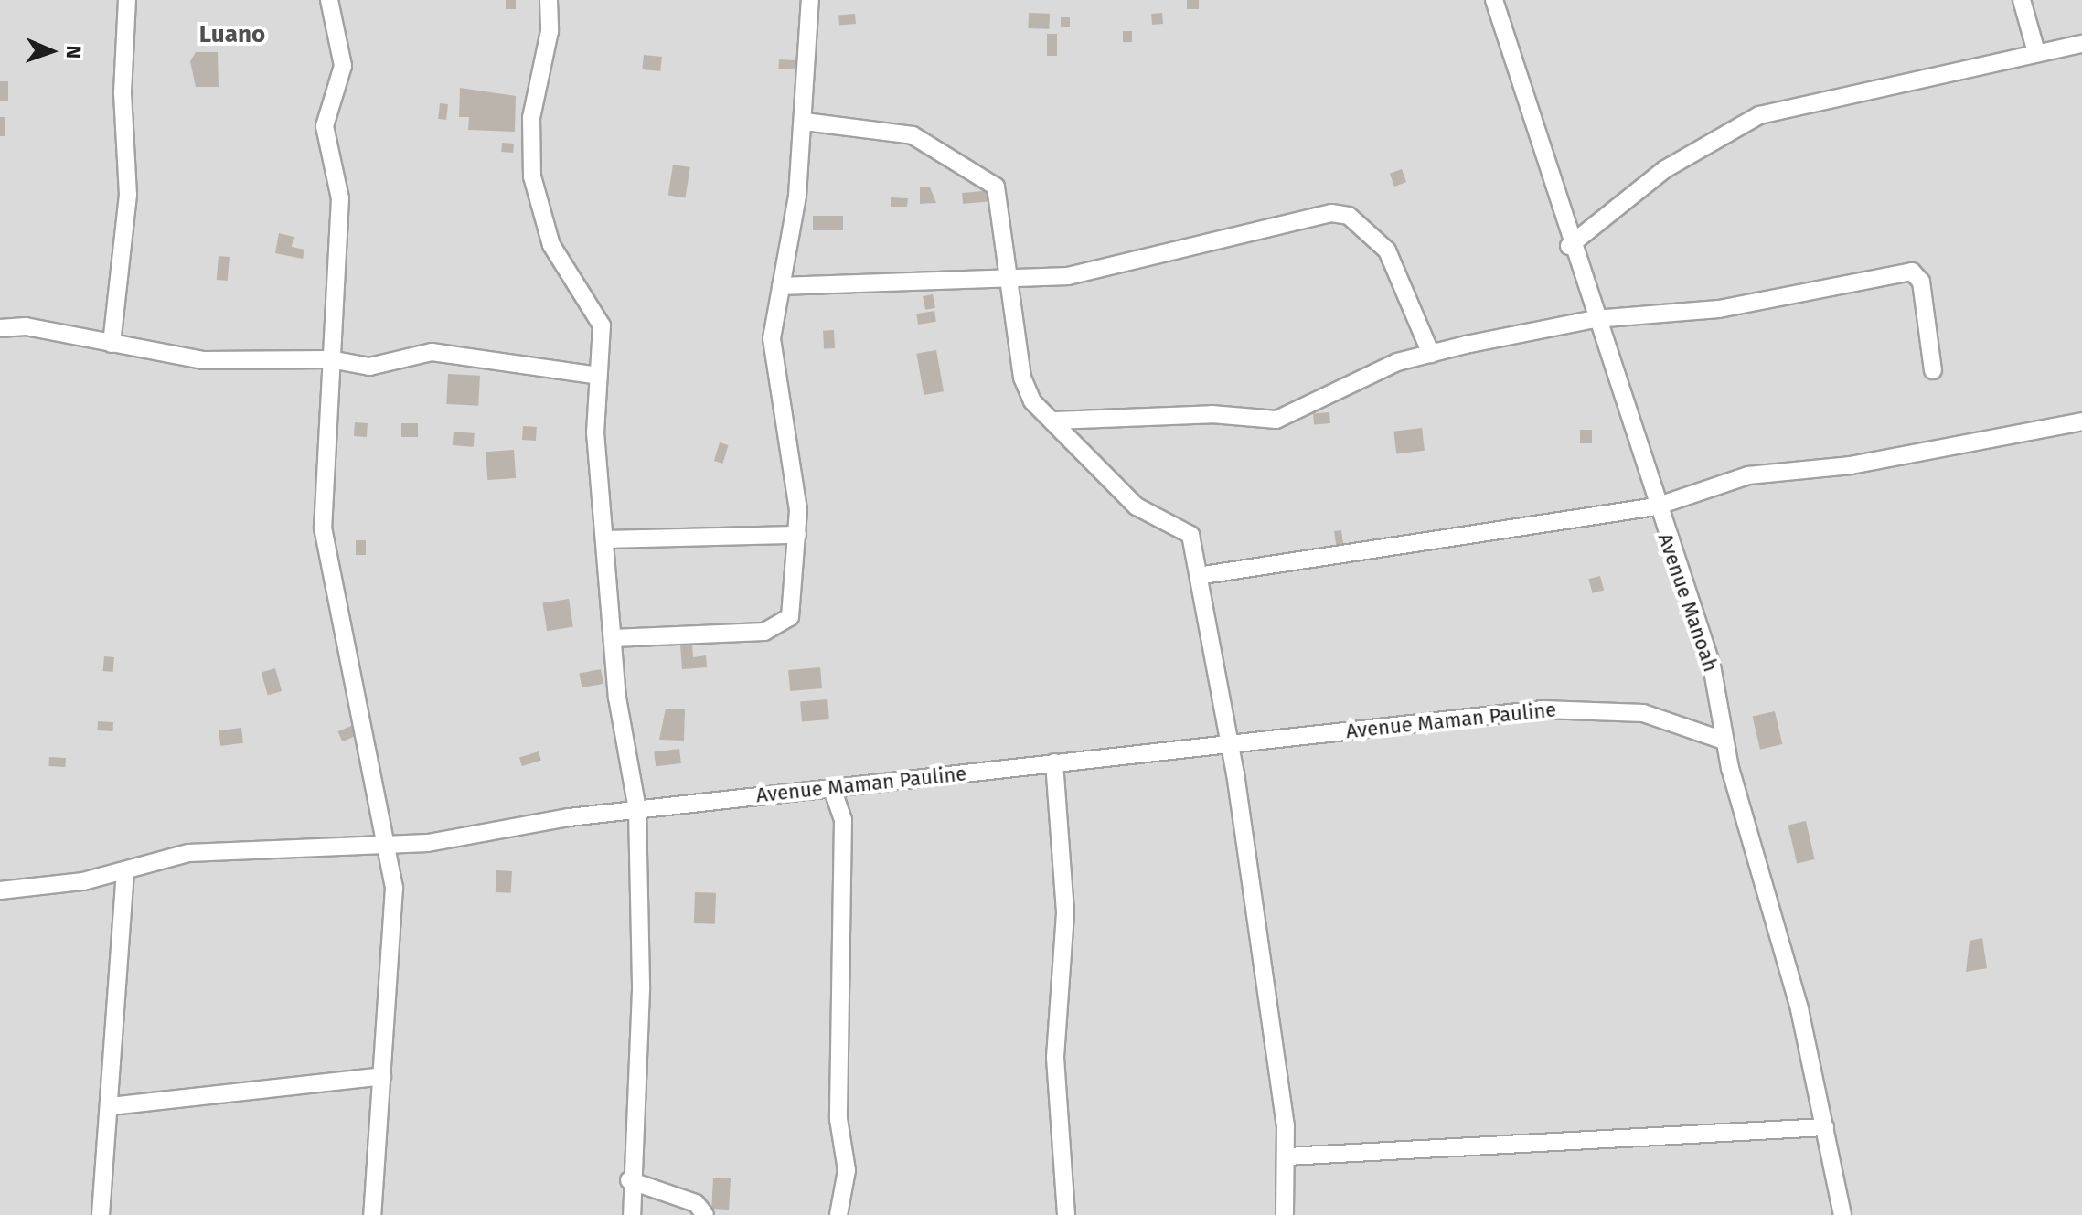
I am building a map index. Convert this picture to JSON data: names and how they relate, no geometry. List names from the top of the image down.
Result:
{
  "streets": {
    "street": ["Avenue Manoah", "Avenue Maman Pauline"]
  },
  "crossings": [
    ["Avenue Manoah", "Avenue Maman Pauline"]
  ],
  "districts": ["Luano"],
  "north": "right"
}
